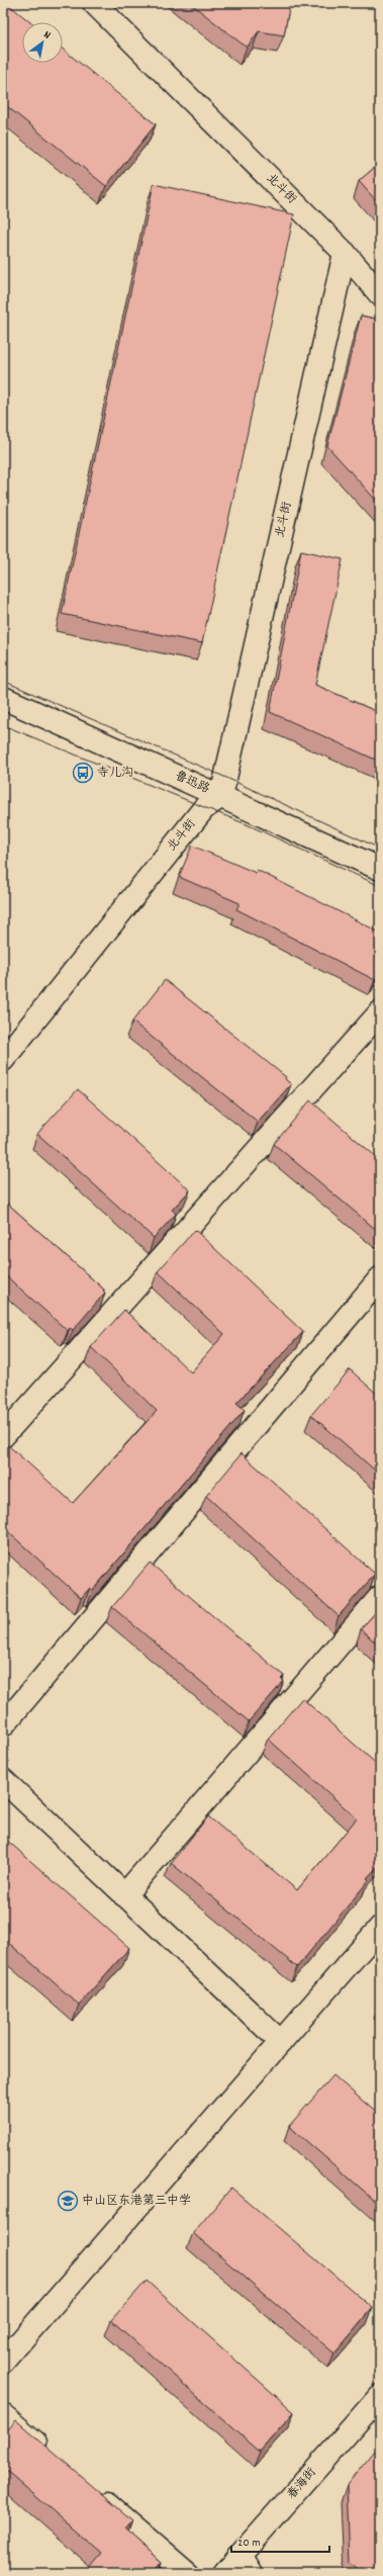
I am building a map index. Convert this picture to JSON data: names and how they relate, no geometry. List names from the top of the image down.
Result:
{
  "streets": {
    "street": ["北斗街", "鲁迅路", "春海街"]
  },
  "crossings": [
    ["北斗街", "鲁迅路"]
  ],
  "places": {
    "bus stop": ["寺儿沟"],
    "school or university": ["中山区东港第三中学"]
  },
  "scale_bar": "20 m",
  "north": "top right"
}
